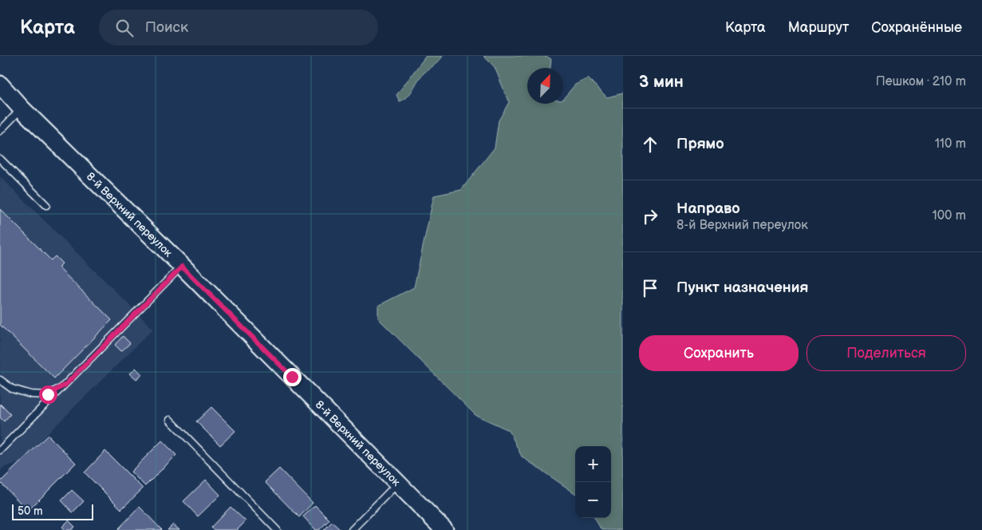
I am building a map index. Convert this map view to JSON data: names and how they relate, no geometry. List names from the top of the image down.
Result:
{
  "streets": {
    "street": ["8-й Верхний переулок"]
  },
  "scale_bar": "50 m",
  "north": "top right",
  "page": {
    "header": "Карта",
    "search": "Поиск",
    "nav": ["Карта", "Маршрут", "Сохранённые"],
    "heading": ["3 мин", "Пешком · 210 m"],
    "list": [
      ["Прямо", "110 m"],
      ["Направо", "8-й Верхний переулок", "100 m"],
      "Пункт назначения"
    ],
    "buttons": ["Сохранить", "Поделиться"],
    "map_buttons": ["+", "−"],
    "scale": "50 m"
  }
}
